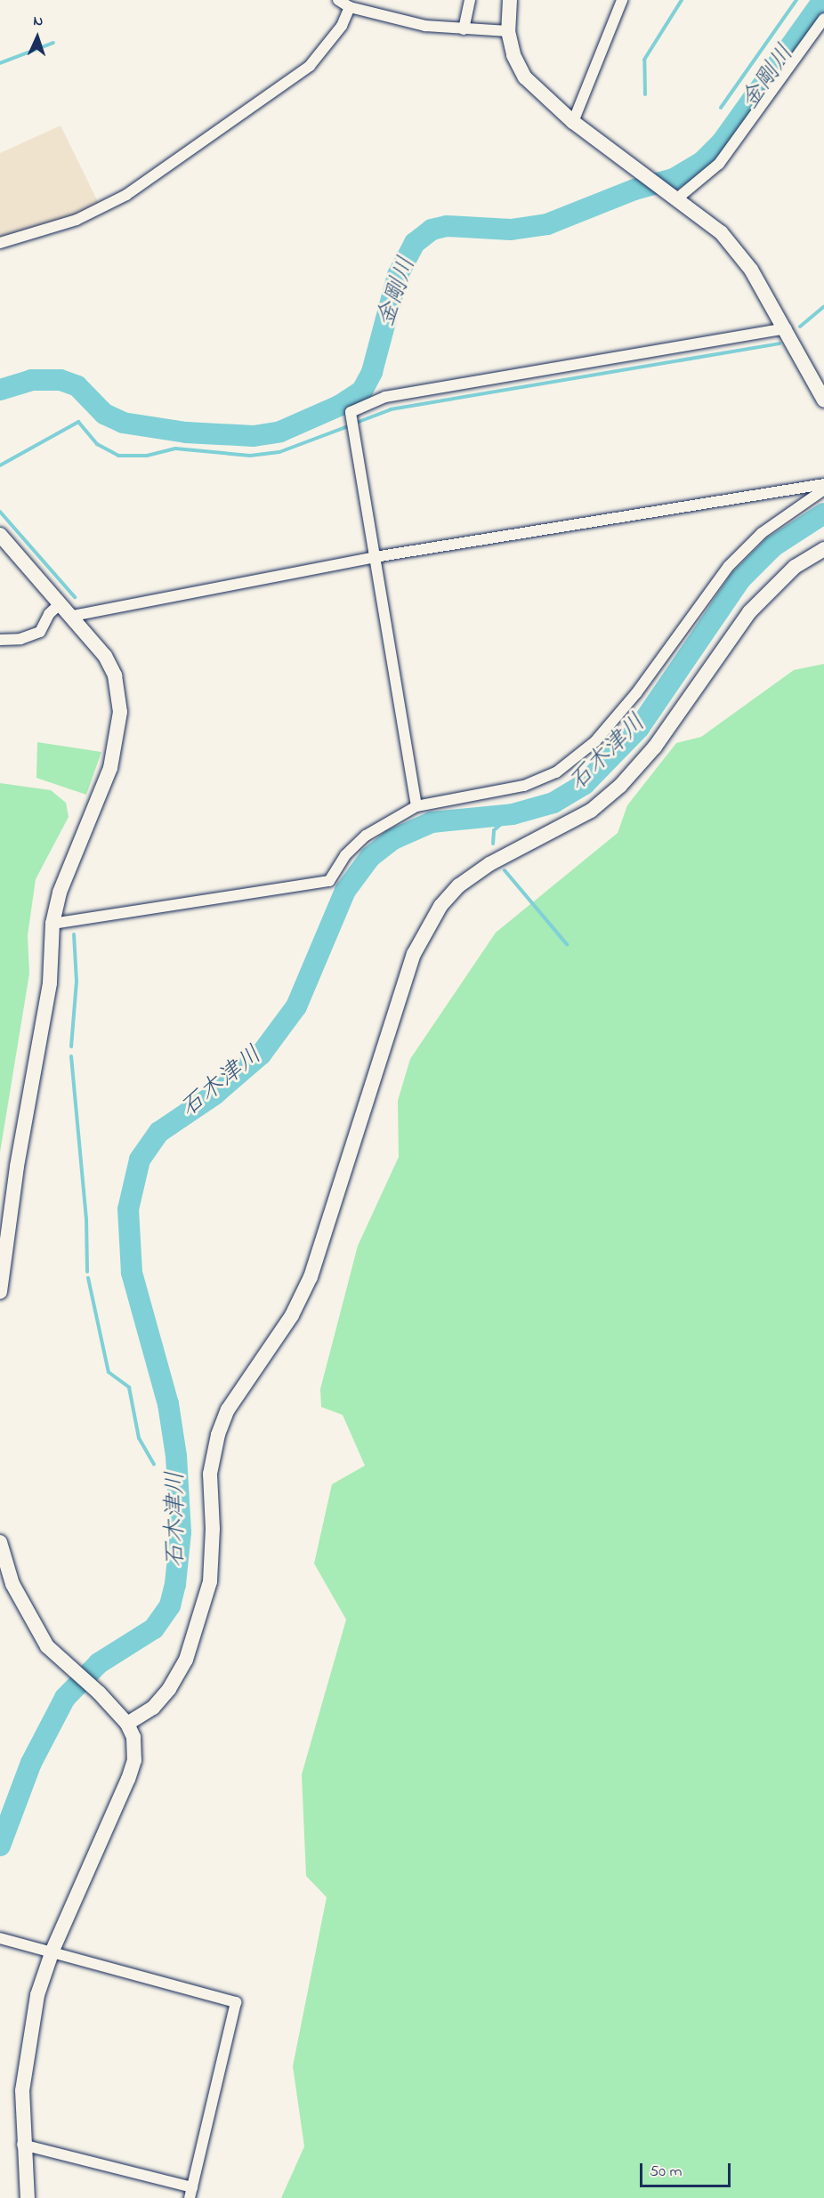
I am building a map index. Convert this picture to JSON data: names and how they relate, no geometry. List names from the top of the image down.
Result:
{
  "water": ["金剛川", "石木津川"],
  "scale_bar": "50 m",
  "north": "top"
}
